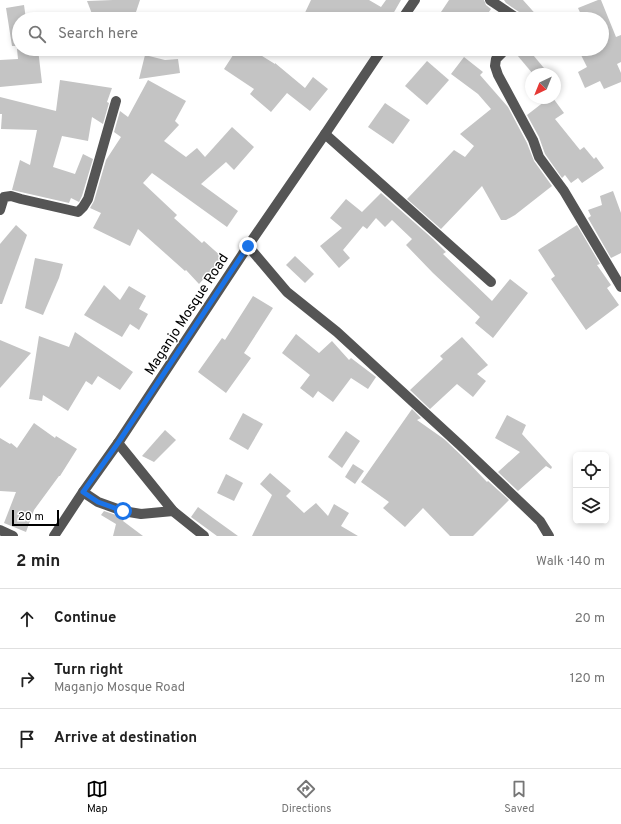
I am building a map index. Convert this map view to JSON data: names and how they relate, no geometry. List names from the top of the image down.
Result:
{
  "streets": {
    "street": ["Maganjo Mosque Road"]
  },
  "scale_bar": "20 m",
  "north": "bottom left",
  "page": {
    "search": "Search here",
    "scale": "20 m",
    "heading": ["2 min", "Walk · 140 m"],
    "list": [
      ["Continue", "20 m"],
      ["Turn right", "Maganjo Mosque Road", "120 m"],
      "Arrive at destination"
    ],
    "nav": ["Map", "Directions", "Saved"]
  }
}
